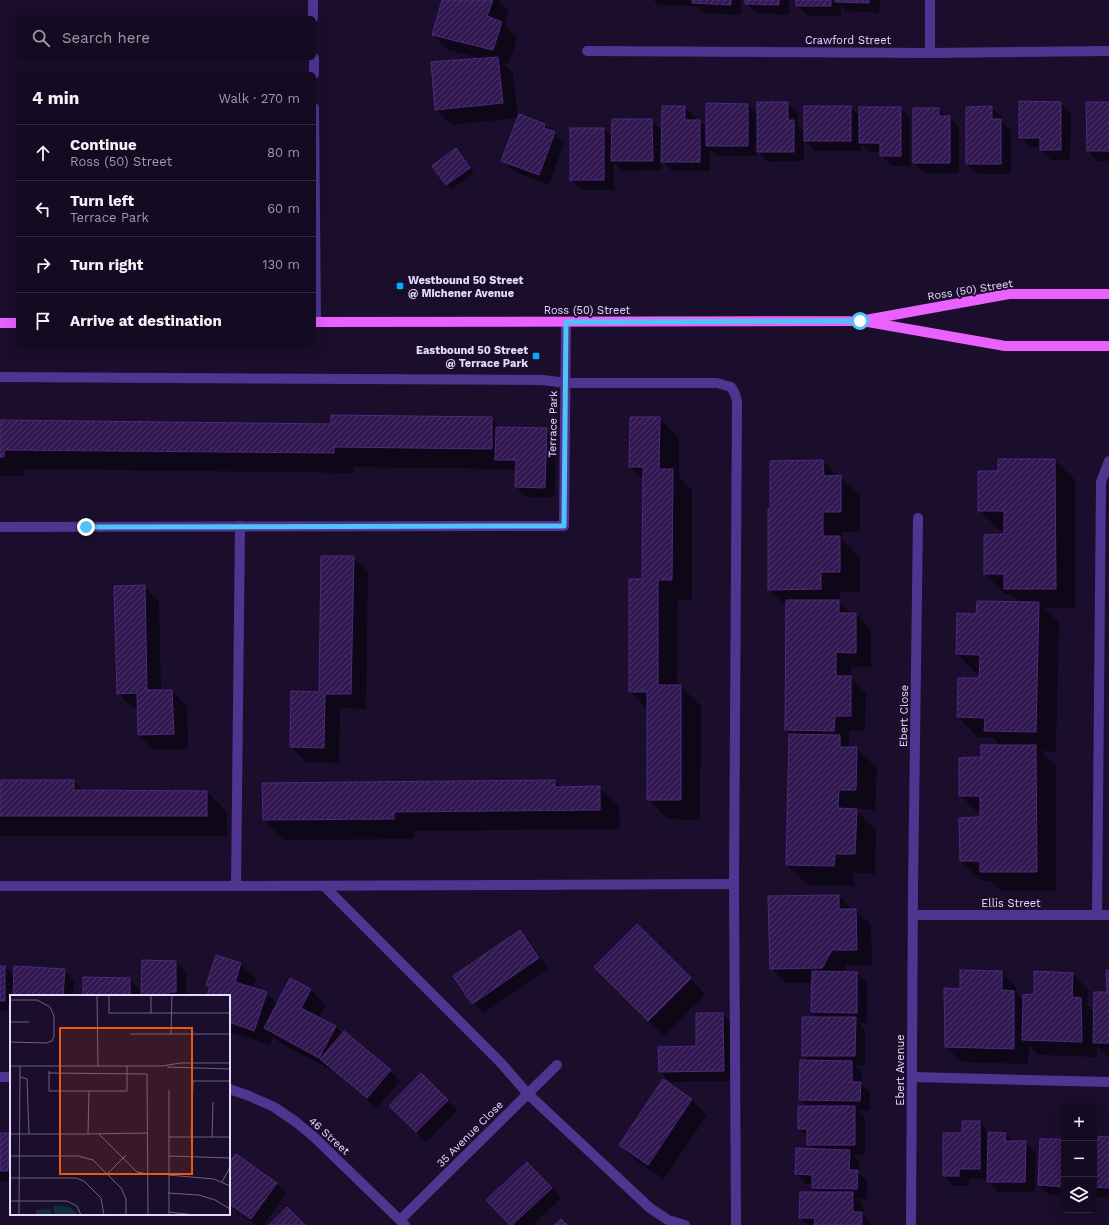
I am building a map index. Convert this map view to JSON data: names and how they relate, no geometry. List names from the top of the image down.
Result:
{
  "streets": {
    "main road": ["Ross (50) Street"],
    "street": [
      "Crawford Street",
      "Terrace Park",
      "Ebert Close",
      "Ellis Street",
      "Ebert Avenue",
      "35 Avenue Close",
      "46 Street"
    ]
  },
  "crossings": [
    ["Ross (50) Street", "Terrace Park"],
    ["Ebert Close", "Ellis Street"],
    ["Ebert Close", "Ebert Avenue"],
    ["Ellis Street", "Ebert Avenue"],
    ["35 Avenue Close", "46 Street"]
  ],
  "places": {
    "transit": ["Westbound 50 Street @ Michener Avenue", "Eastbound 50 Street @ Terrace Park"]
  },
  "page": {
    "search": "Search here",
    "heading": ["4 min", "Walk · 270 m"],
    "list": [
      ["Continue", "Ross (50) Street", "80 m"],
      ["Turn left", "Terrace Park", "60 m"],
      ["Turn right", "130 m"],
      "Arrive at destination"
    ],
    "map_buttons": ["+", "−"]
  }
}
